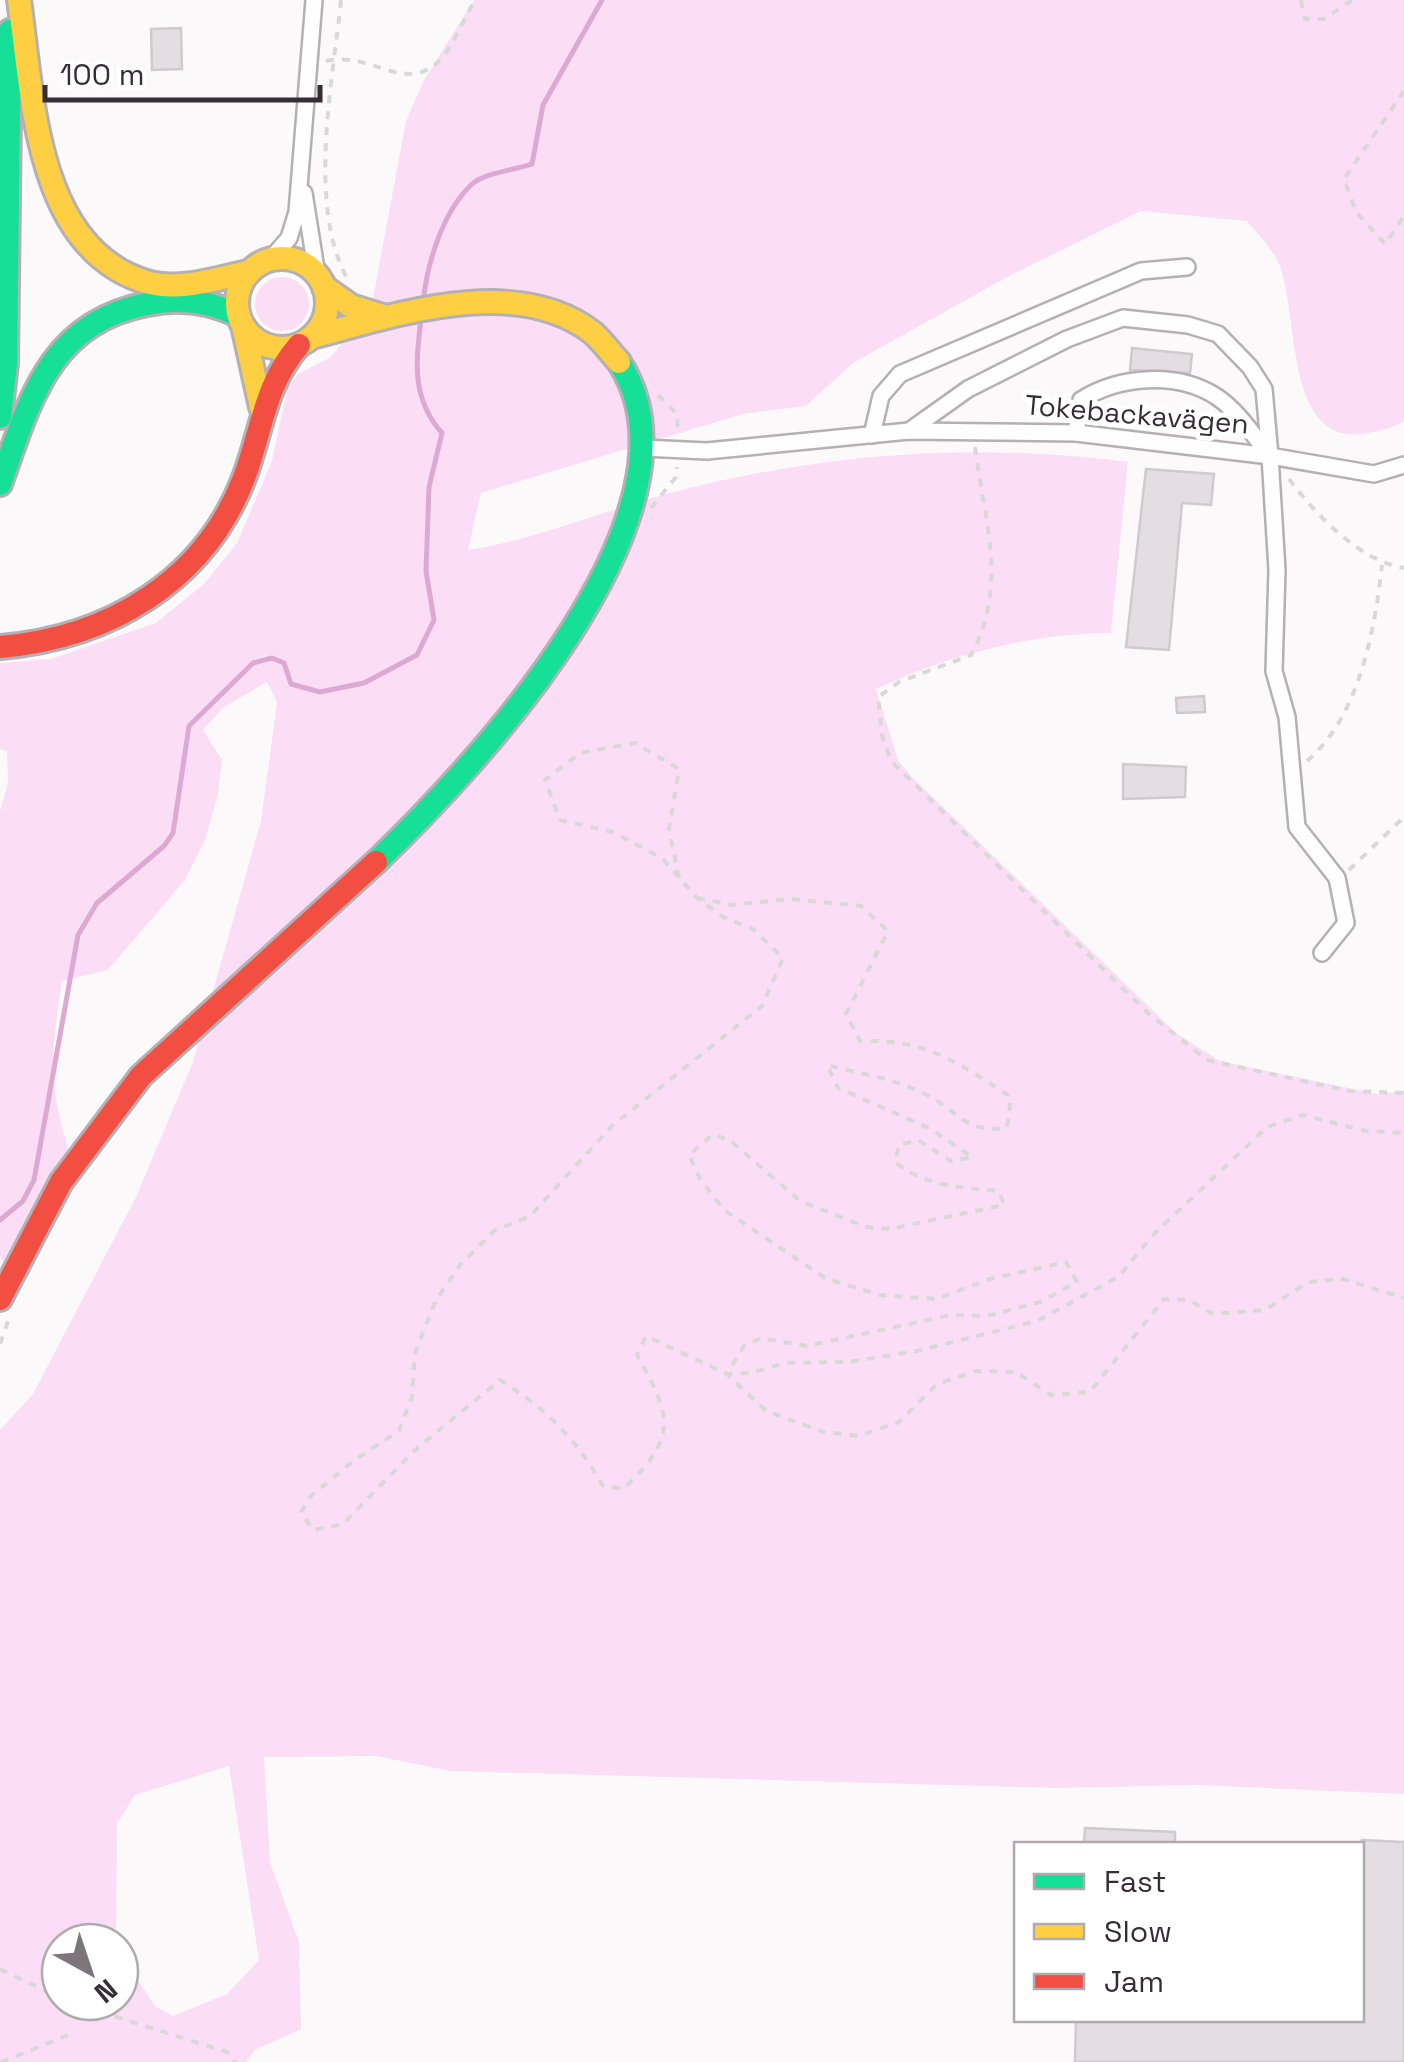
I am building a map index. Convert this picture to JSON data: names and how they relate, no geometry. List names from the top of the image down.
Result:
{
  "streets": {
    "street": ["Tokebackavägen"]
  },
  "legend": ["Fast", "Slow", "Jam"],
  "scale_bar": "100 m",
  "north": "bottom right"
}
